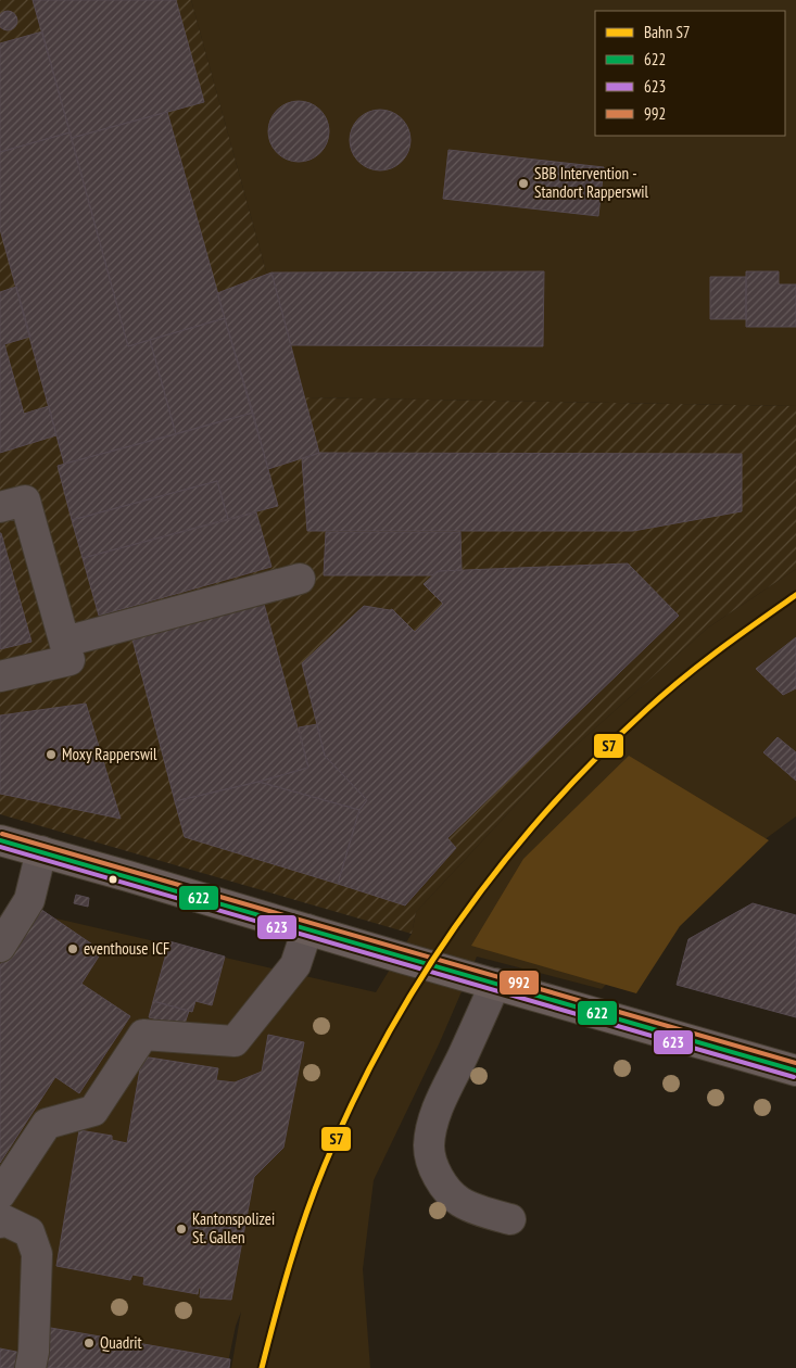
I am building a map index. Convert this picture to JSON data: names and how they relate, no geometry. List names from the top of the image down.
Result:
{
  "places": [
    "SBB Intervention - Standort Rapperswil",
    "Moxy Rapperswil",
    "eventhouse ICF",
    "Kantonspolizei St. Gallen",
    "Quadrit"
  ],
  "lines": [
    "rail line S7",
    "transit line 992",
    "transit line 622",
    "transit line 623"
  ],
  "legend": [
    "Bahn S7",
    "622",
    "623",
    "992"
  ]
}
